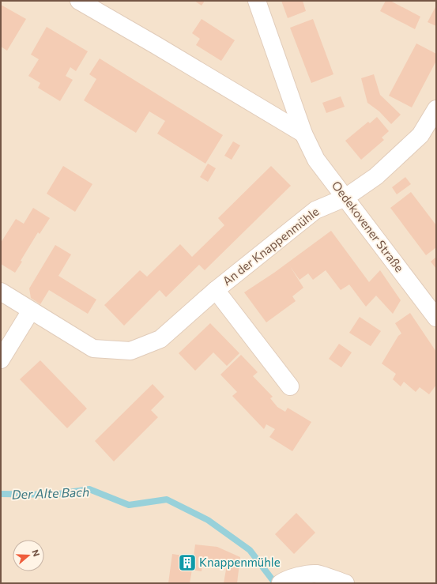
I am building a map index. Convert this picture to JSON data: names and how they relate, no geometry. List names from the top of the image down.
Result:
{
  "streets": {
    "street": ["Oedekovener Straße", "An der Knappenmühle"]
  },
  "crossings": [
    ["Oedekovener Straße", "An der Knappenmühle"]
  ],
  "water": ["Der Alte Bach"],
  "places": {
    "building": ["Knappenmühle"]
  },
  "north": "right"
}
